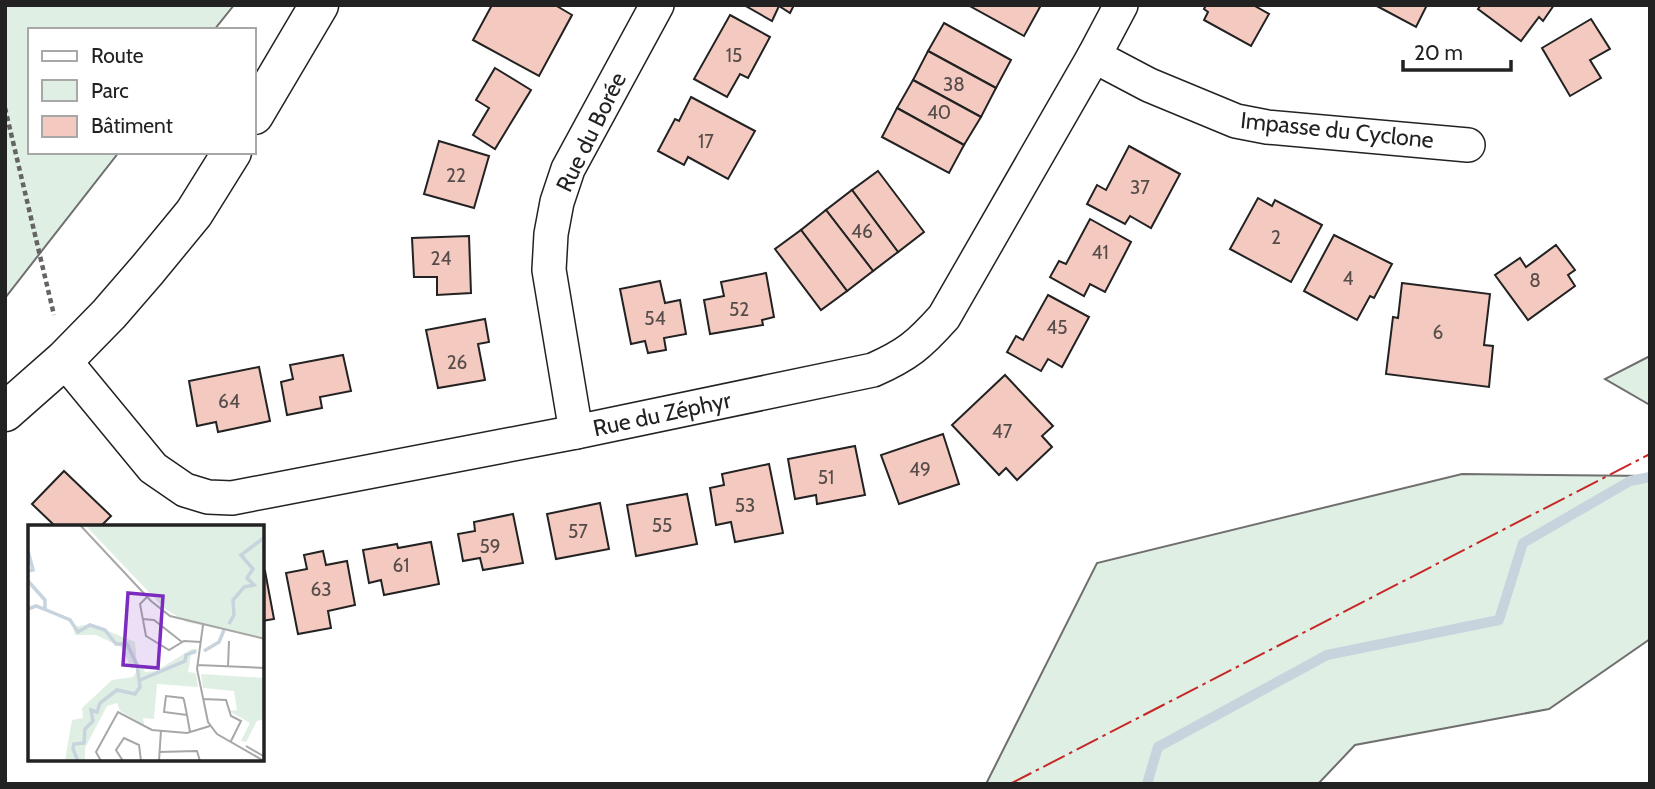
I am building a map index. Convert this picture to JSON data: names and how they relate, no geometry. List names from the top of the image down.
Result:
{
  "streets": {
    "street": ["Impasse du Cyclone", "Rue du Borée", "Rue du Zéphyr"]
  },
  "crossings": [
    ["Impasse du Cyclone", "Rue du Zéphyr"],
    ["Rue du Borée", "Rue du Zéphyr"]
  ],
  "house_numbers": [
    "15",
    "38",
    "40",
    "17",
    "22",
    "37",
    "46",
    "2",
    "41",
    "24",
    "4",
    "8",
    "52",
    "54",
    "45",
    "6",
    "26",
    "64",
    "47",
    "49",
    "51",
    "53",
    "55",
    "57",
    "59",
    "61",
    "63"
  ],
  "legend": ["Route", "Parc", "Bâtiment"],
  "scale_bar": "20 m"
}
